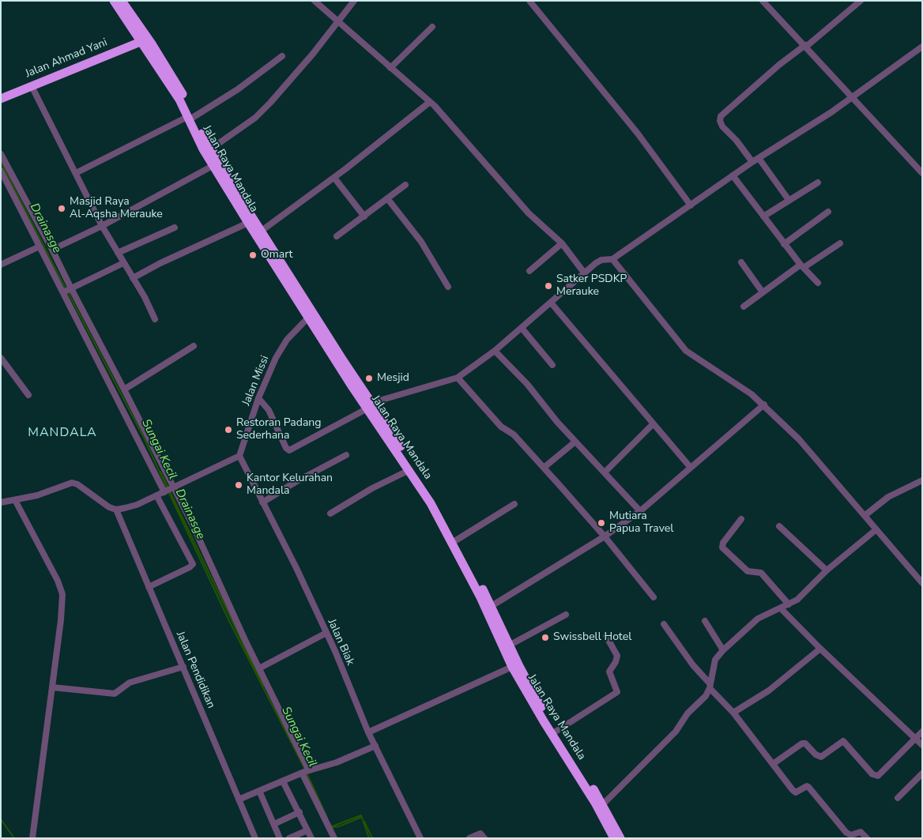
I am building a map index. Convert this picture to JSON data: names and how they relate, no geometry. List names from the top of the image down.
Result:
{
  "streets": {
    "highway": ["Jalan Ahmad Yani", "Jalan Raya Mandala"],
    "street": ["Jalan Missi", "Jalan Biak", "Jalan Pendidikan"]
  },
  "crossings": [
    ["Jalan Ahmad Yani", "Jalan Raya Mandala"],
    ["Jalan Raya Mandala", "Jalan Missi"],
    ["Jalan Missi", "Jalan Biak"]
  ],
  "districts": ["MANDALA"],
  "water": ["Drainasge", "Sungai Kecil"],
  "places": [
    "Masjid Raya Al-Aqsha Merauke",
    "Omart",
    "Satker PSDKP Merauke",
    "Mesjid",
    "Restoran Padang Sederhana",
    "Kantor Kelurahan Mandala",
    "Mutiara Papua Travel",
    "Swissbell Hotel"
  ]
}
